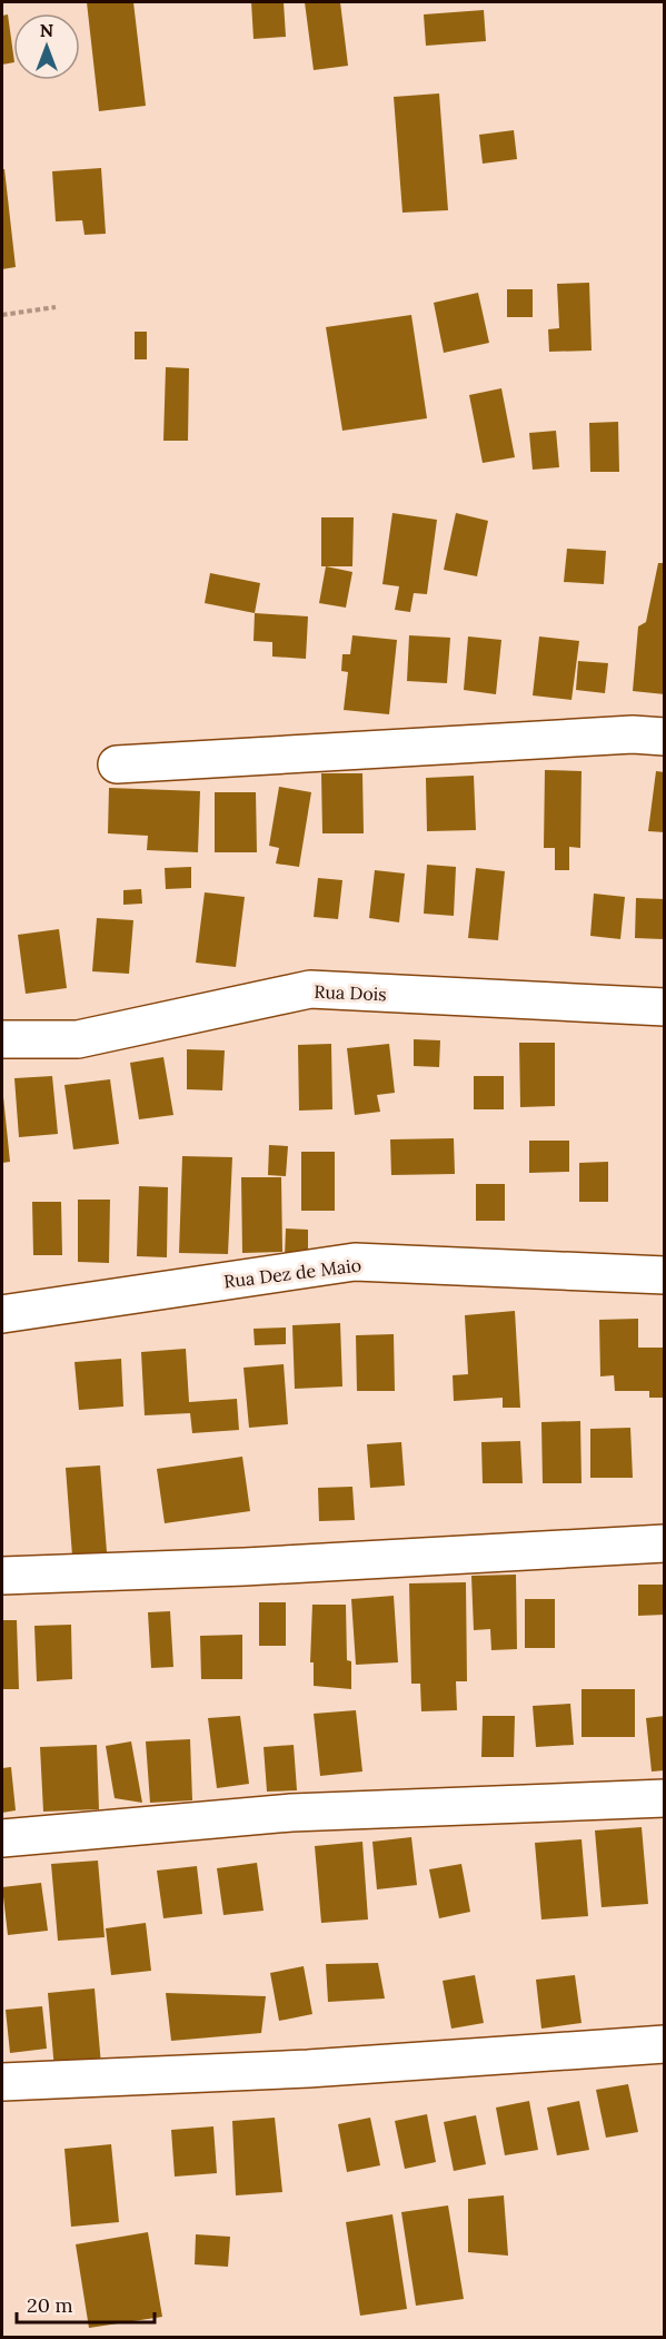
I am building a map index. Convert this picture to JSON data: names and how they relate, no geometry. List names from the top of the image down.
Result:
{
  "streets": {
    "street": ["Rua Dois", "Rua Dez de Maio"]
  },
  "scale_bar": "20 m",
  "north": "top"
}
